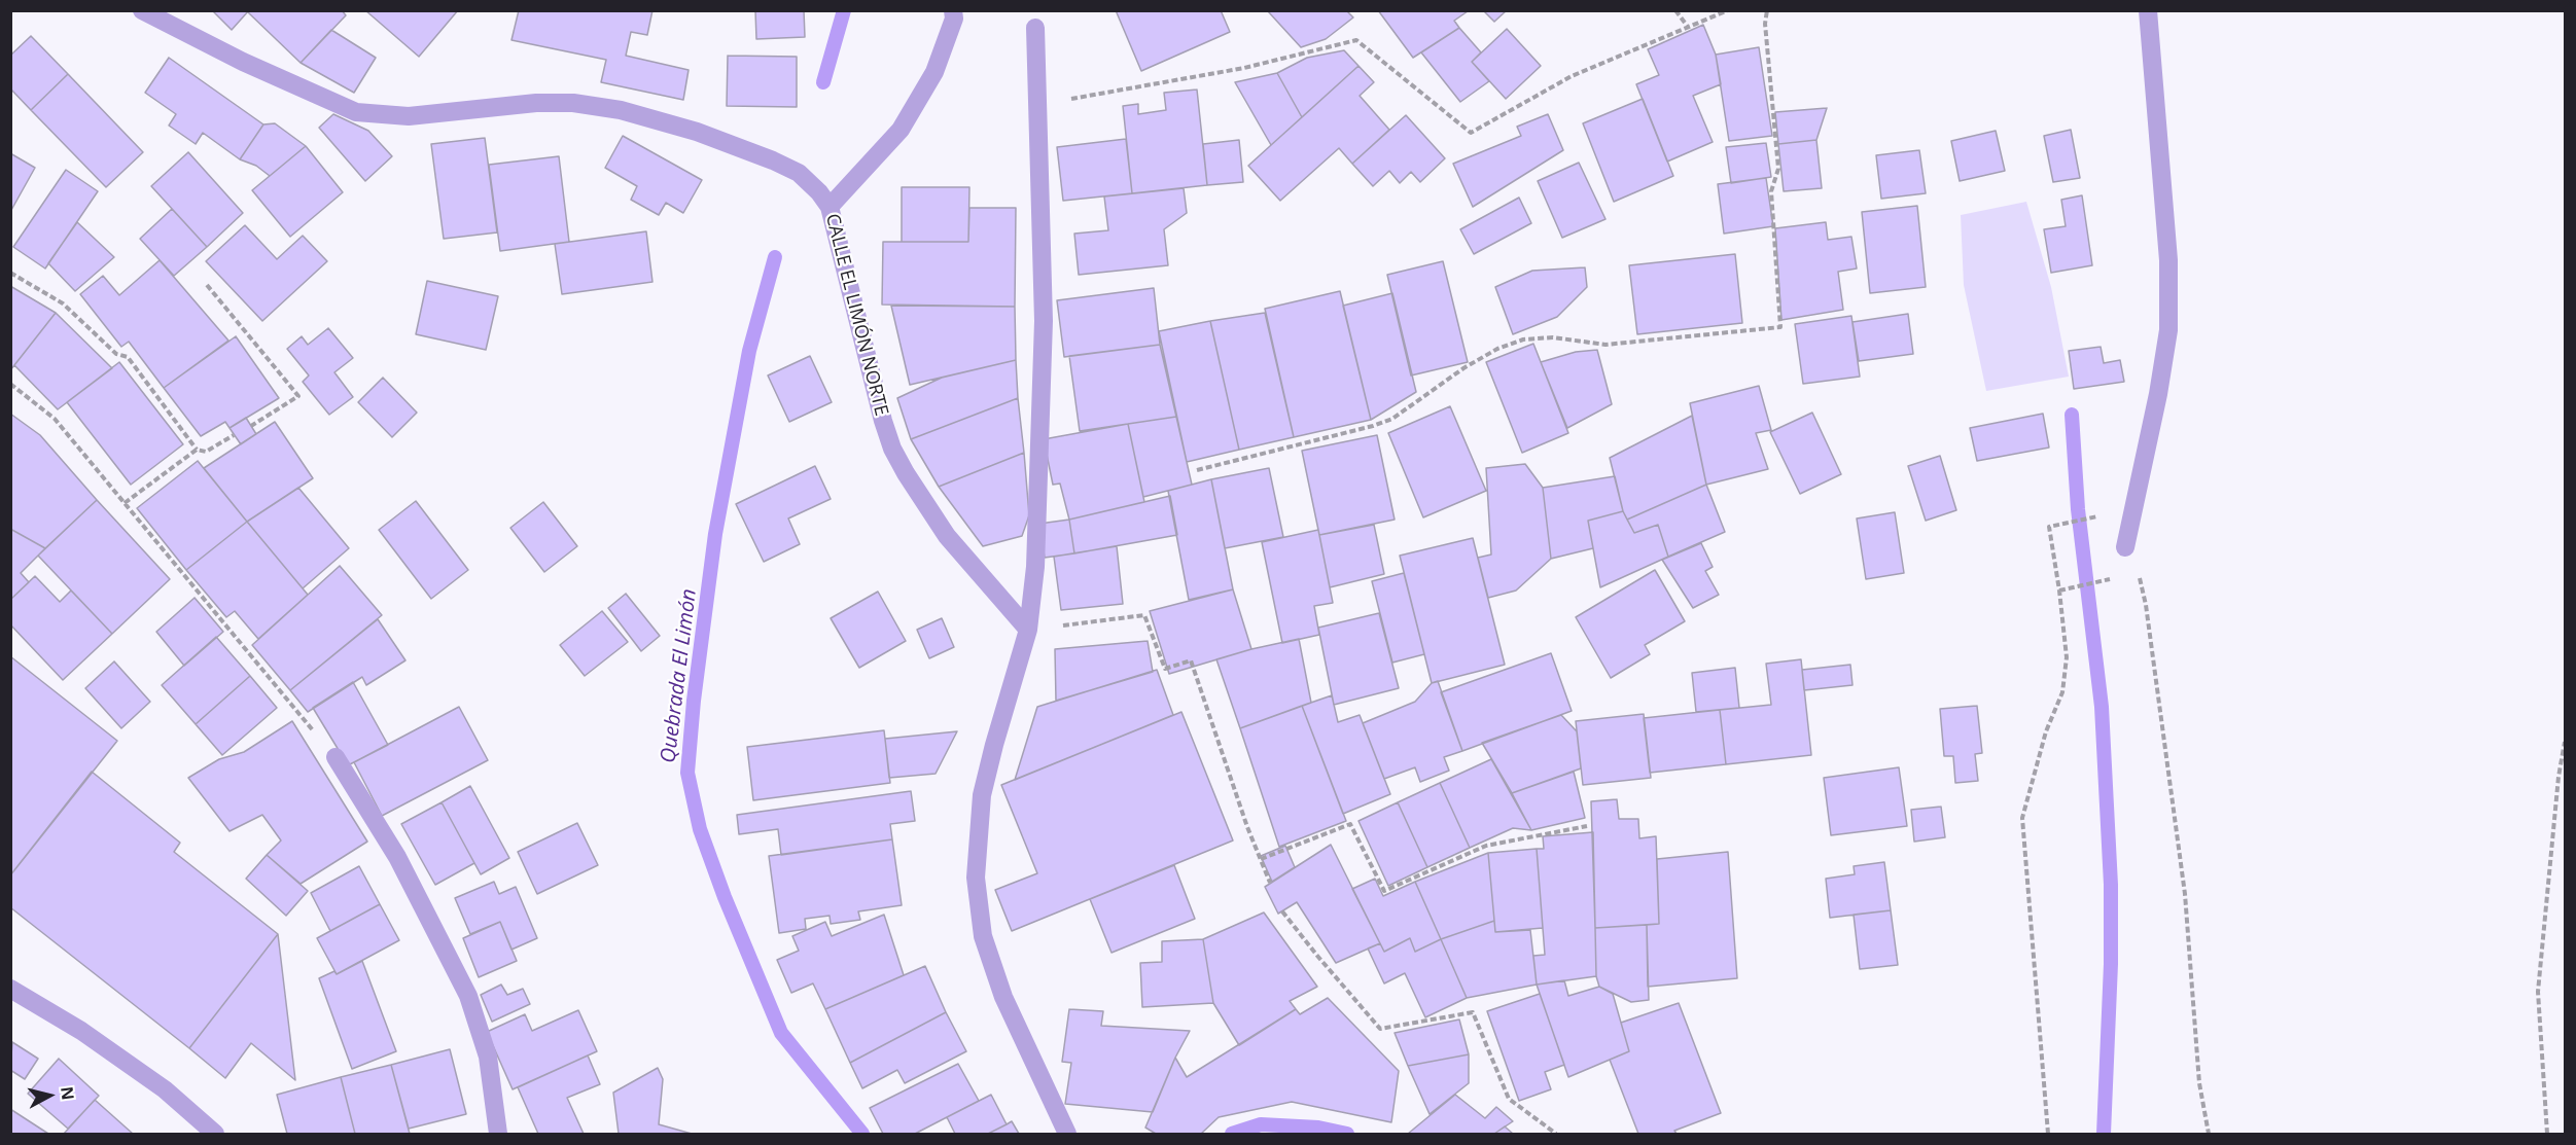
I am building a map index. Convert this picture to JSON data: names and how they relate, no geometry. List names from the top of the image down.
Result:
{
  "streets": {
    "street": ["CALLE EL LIMÓN NORTE"]
  },
  "water": ["Quebrada El Limón"],
  "north": "right"
}
